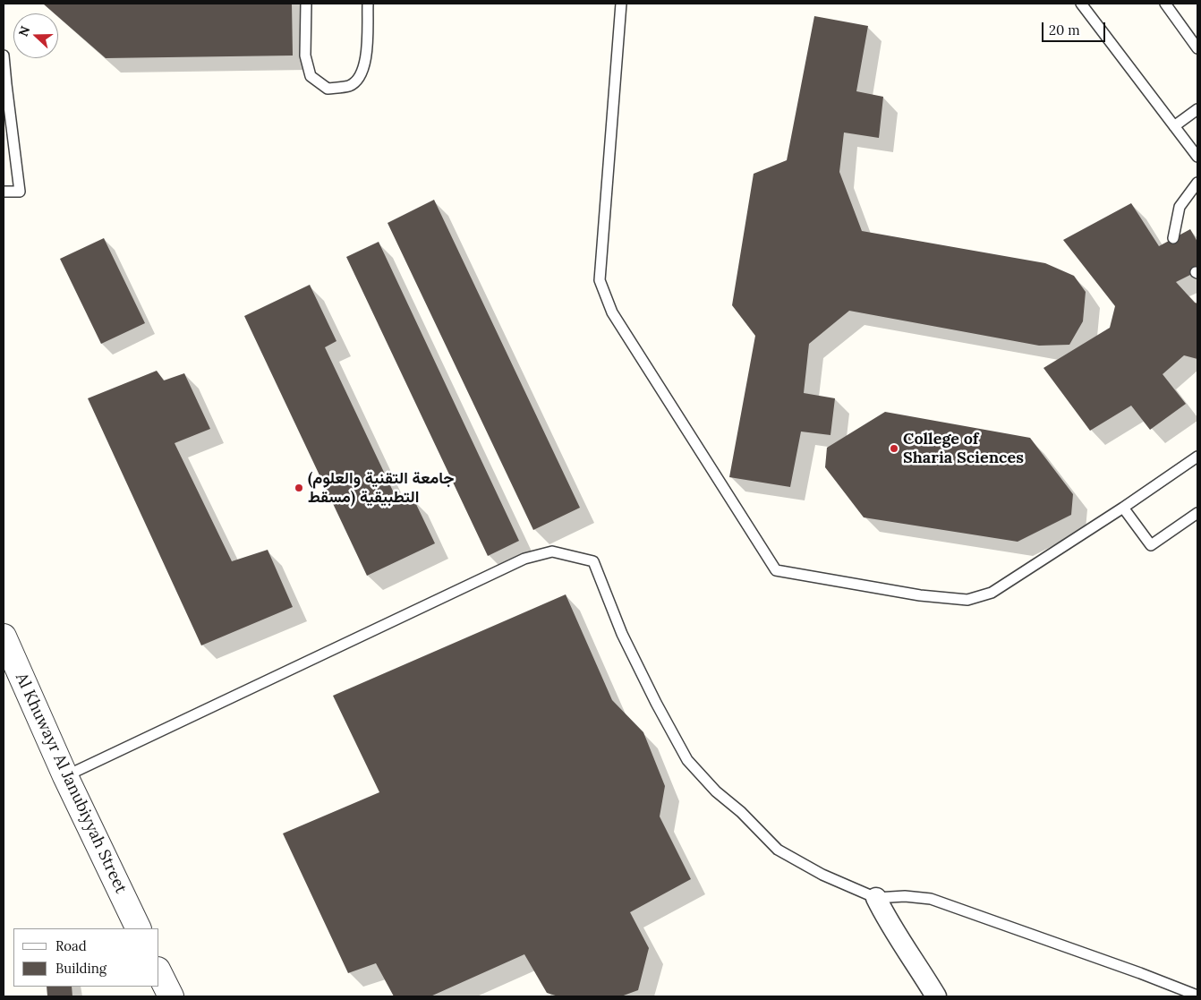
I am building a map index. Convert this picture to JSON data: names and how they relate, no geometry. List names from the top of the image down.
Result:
{
  "streets": {
    "street": ["Al Khuwayr Al Janubiyyah Street"]
  },
  "places": ["College of Sharia Sciences", "(جامعة التقنية والعلوم التطبيقية (مسقط"],
  "legend": ["Road", "Building"],
  "scale_bar": "20 m",
  "north": "left"
}
